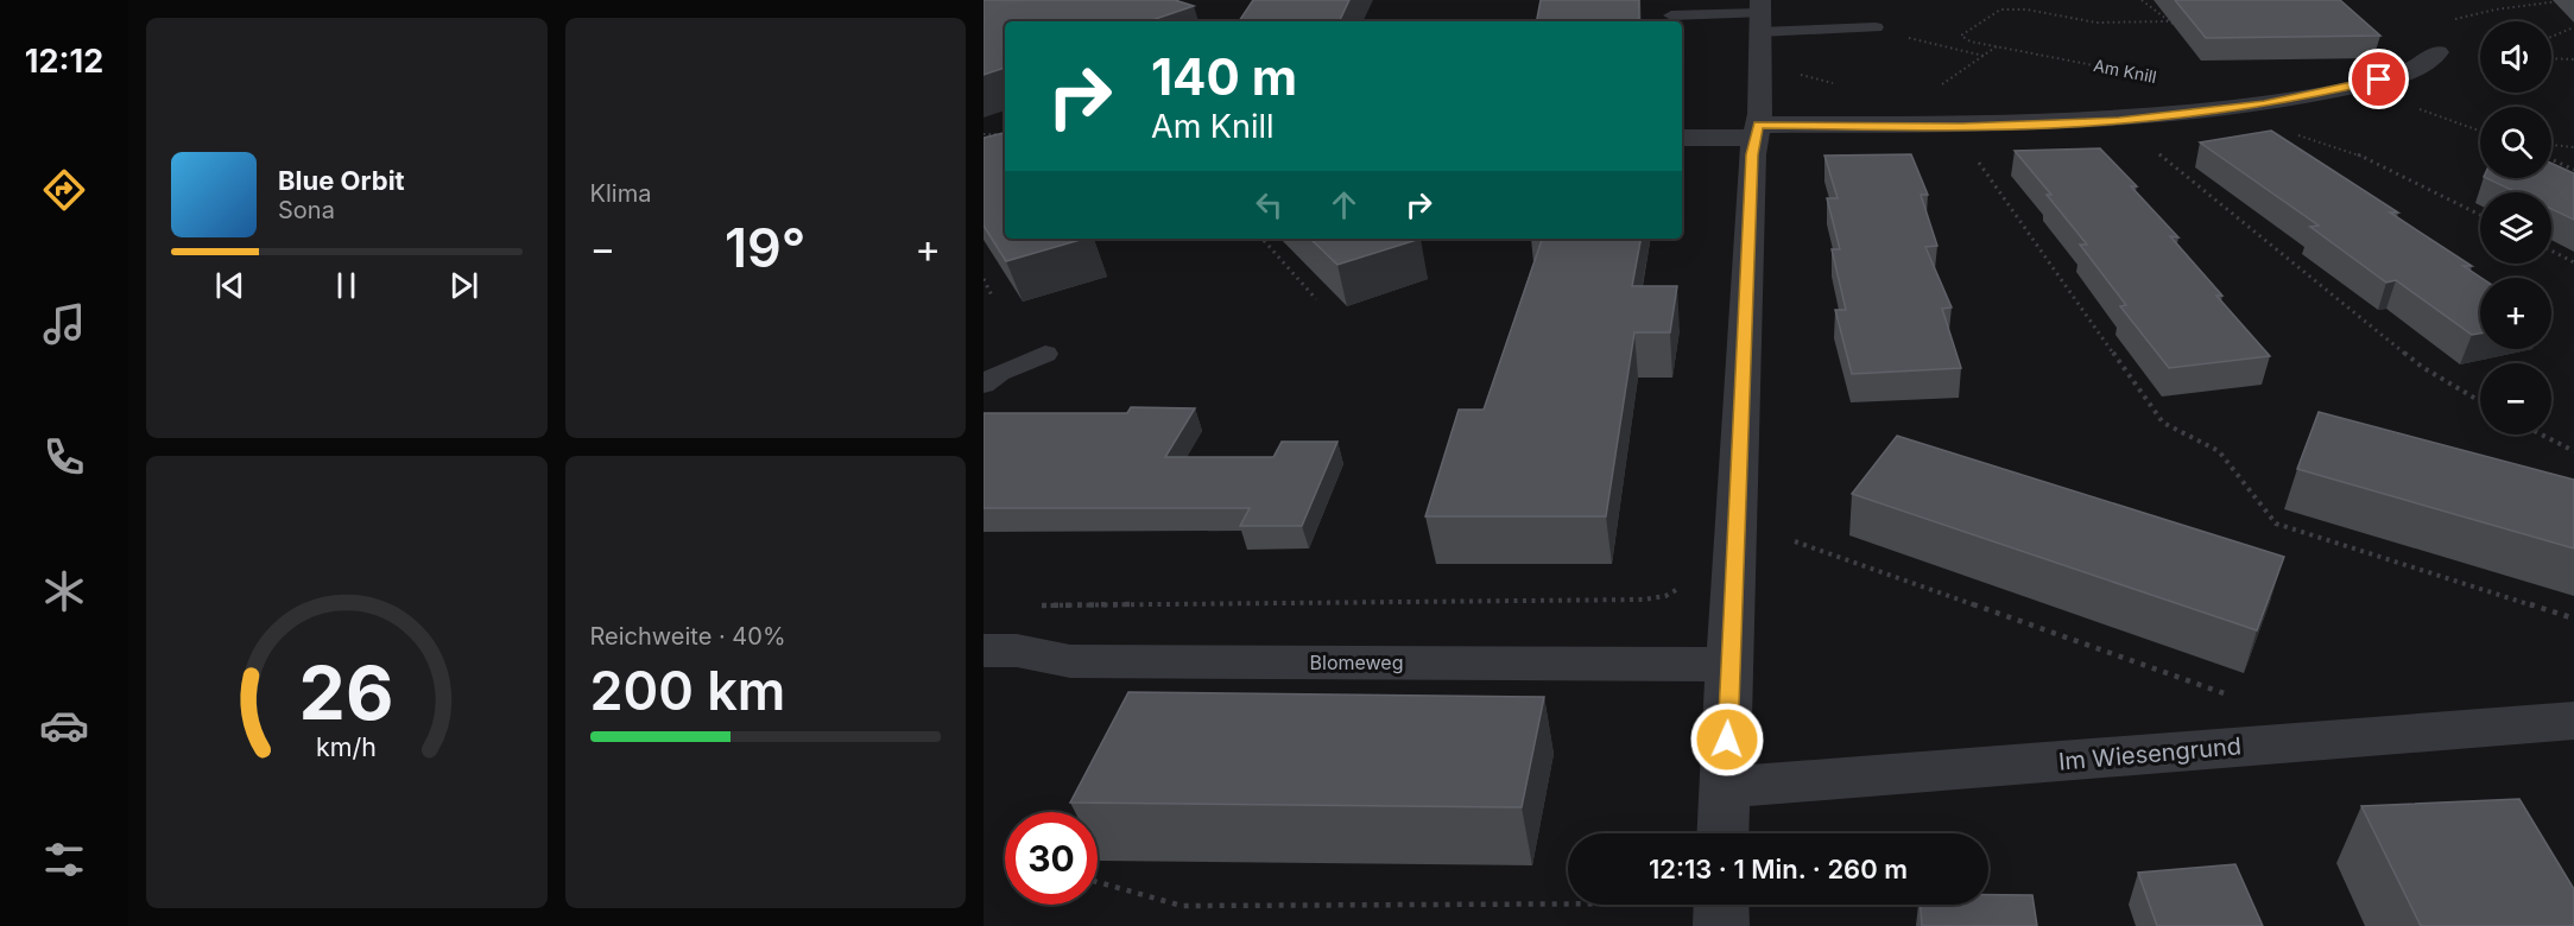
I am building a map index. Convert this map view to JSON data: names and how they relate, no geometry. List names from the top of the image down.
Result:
{
  "streets": {
    "street": ["Blomeweg", "Im Wiesengrund"],
    "path": ["Am Knill"]
  },
  "page": {
    "tabs": "12:12",
    "tile": [
      "Klima",
      ["Reichweite · 40%", "200 km"]
    ],
    "map_buttons": ["+", "−"],
    "turn": ["140 m", "Am Knill"],
    "song": ["Blue Orbit", "Sona"],
    "heat": ["−", "19°", "+"],
    "limit": "30",
    "trip": "12:13 · 1 Min. · 260 m",
    "gauge": ["26", "km/h"]
  }
}
